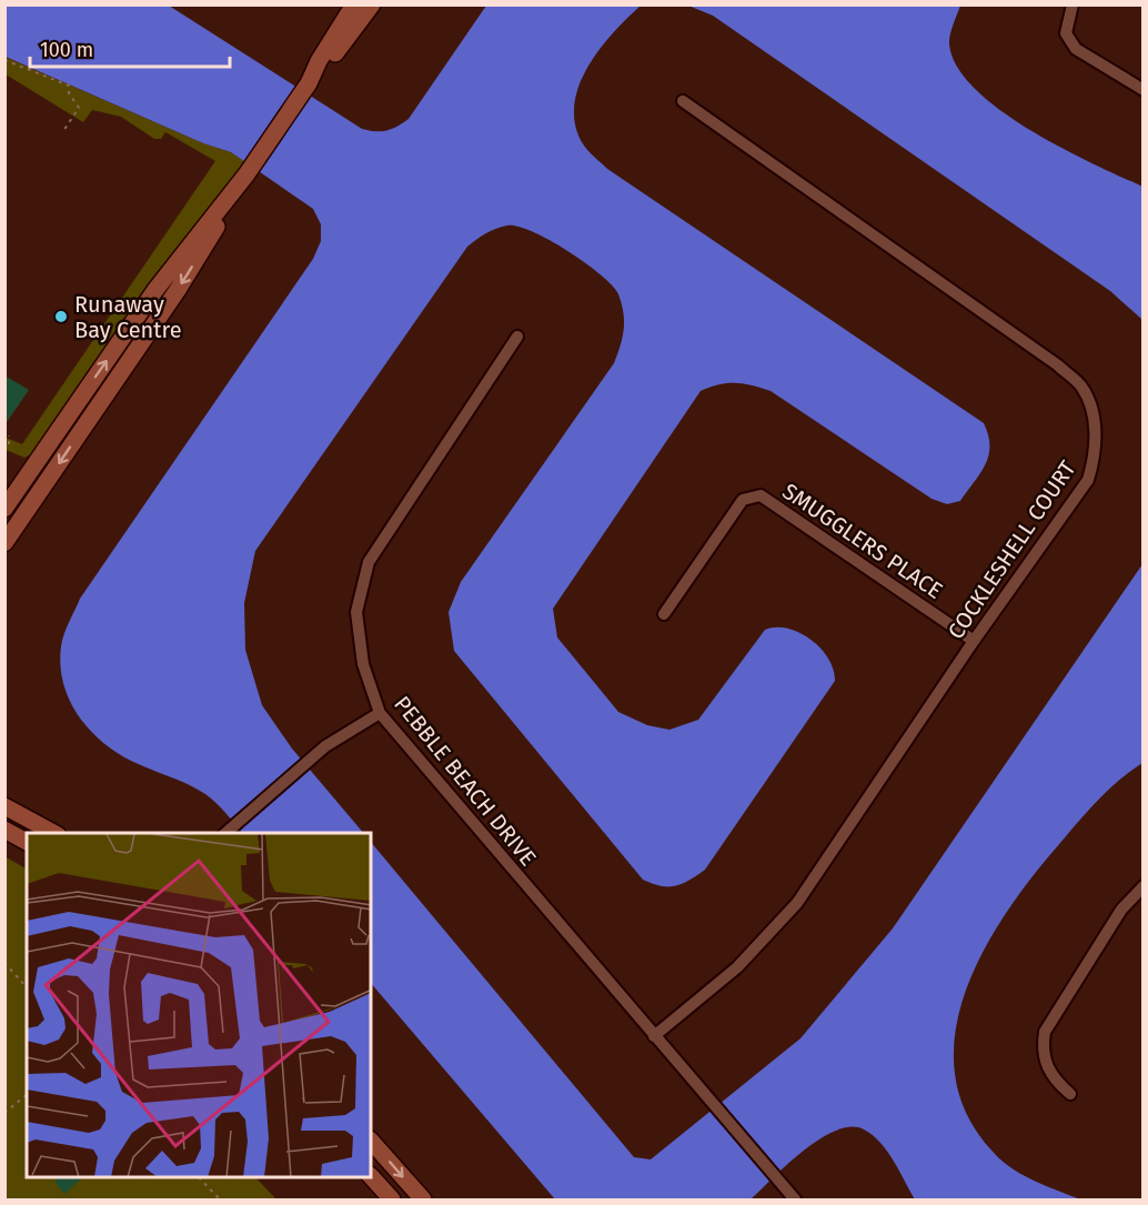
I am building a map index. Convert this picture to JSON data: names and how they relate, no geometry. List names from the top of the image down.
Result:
{
  "streets": {
    "street": ["SMUGGLERS PLACE", "COCKLESHELL COURT", "PEBBLE BEACH DRIVE"]
  },
  "crossings": [
    ["SMUGGLERS PLACE", "COCKLESHELL COURT"],
    ["COCKLESHELL COURT", "PEBBLE BEACH DRIVE"]
  ],
  "places": ["Runaway Bay Centre"],
  "scale_bar": "100 m"
}
